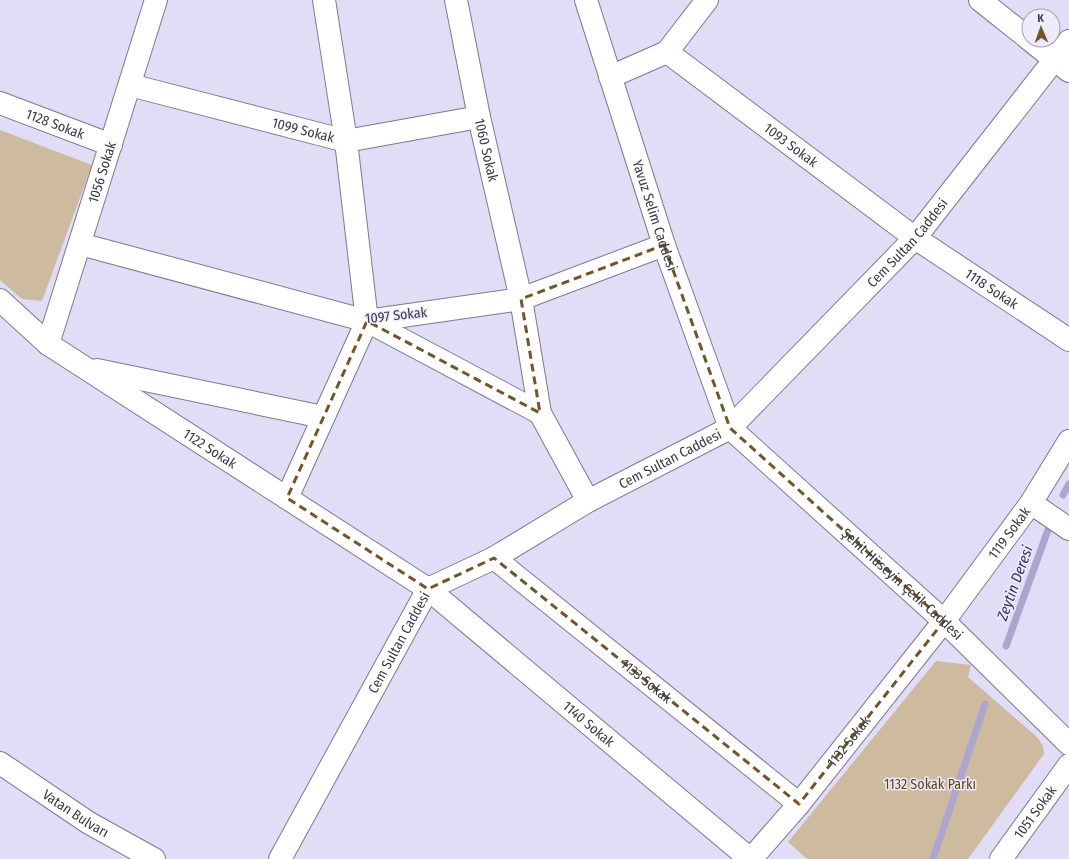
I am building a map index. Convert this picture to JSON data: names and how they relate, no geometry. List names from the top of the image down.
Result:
{
  "streets": {
    "street": [
      "1128 Sokak",
      "1099 Sokak",
      "1093 Sokak",
      "1060 Sokak",
      "1056 Sokak",
      "Yavuz Selim Caddesi",
      "Cem Sultan Caddesi",
      "1118 Sokak",
      "1097 Sokak",
      "1122 Sokak",
      "1119 Sokak",
      "Şehit Hüseyin Çelik Caddesi",
      "1133 Sokak",
      "1140 Sokak",
      "1132 Sokak",
      "Vatan Bulvarı",
      "1051 Sokak"
    ]
  },
  "crossings": [
    ["1128 Sokak", "1056 Sokak"],
    ["1099 Sokak", "1060 Sokak"],
    ["1099 Sokak", "1056 Sokak"],
    ["1093 Sokak", "Cem Sultan Caddesi"],
    ["1093 Sokak", "1118 Sokak"],
    ["1060 Sokak", "1097 Sokak"],
    ["1056 Sokak", "1097 Sokak"],
    ["1056 Sokak", "1122 Sokak"],
    ["Yavuz Selim Caddesi", "Cem Sultan Caddesi"],
    ["Yavuz Selim Caddesi", "1097 Sokak"],
    ["Yavuz Selim Caddesi", "Şehit Hüseyin Çelik Caddesi"],
    ["Cem Sultan Caddesi", "1118 Sokak"],
    ["Cem Sultan Caddesi", "1122 Sokak"],
    ["Cem Sultan Caddesi", "Şehit Hüseyin Çelik Caddesi"],
    ["Cem Sultan Caddesi", "1133 Sokak"],
    ["Cem Sultan Caddesi", "1140 Sokak"],
    ["1122 Sokak", "1140 Sokak"],
    ["1119 Sokak", "Şehit Hüseyin Çelik Caddesi"],
    ["1119 Sokak", "1132 Sokak"],
    ["Şehit Hüseyin Çelik Caddesi", "1132 Sokak"],
    ["1133 Sokak", "1132 Sokak"],
    ["1140 Sokak", "1132 Sokak"]
  ],
  "water": ["Zeytin Deresi"],
  "parks": ["1132 Sokak Parkı"],
  "north": "top"
}
